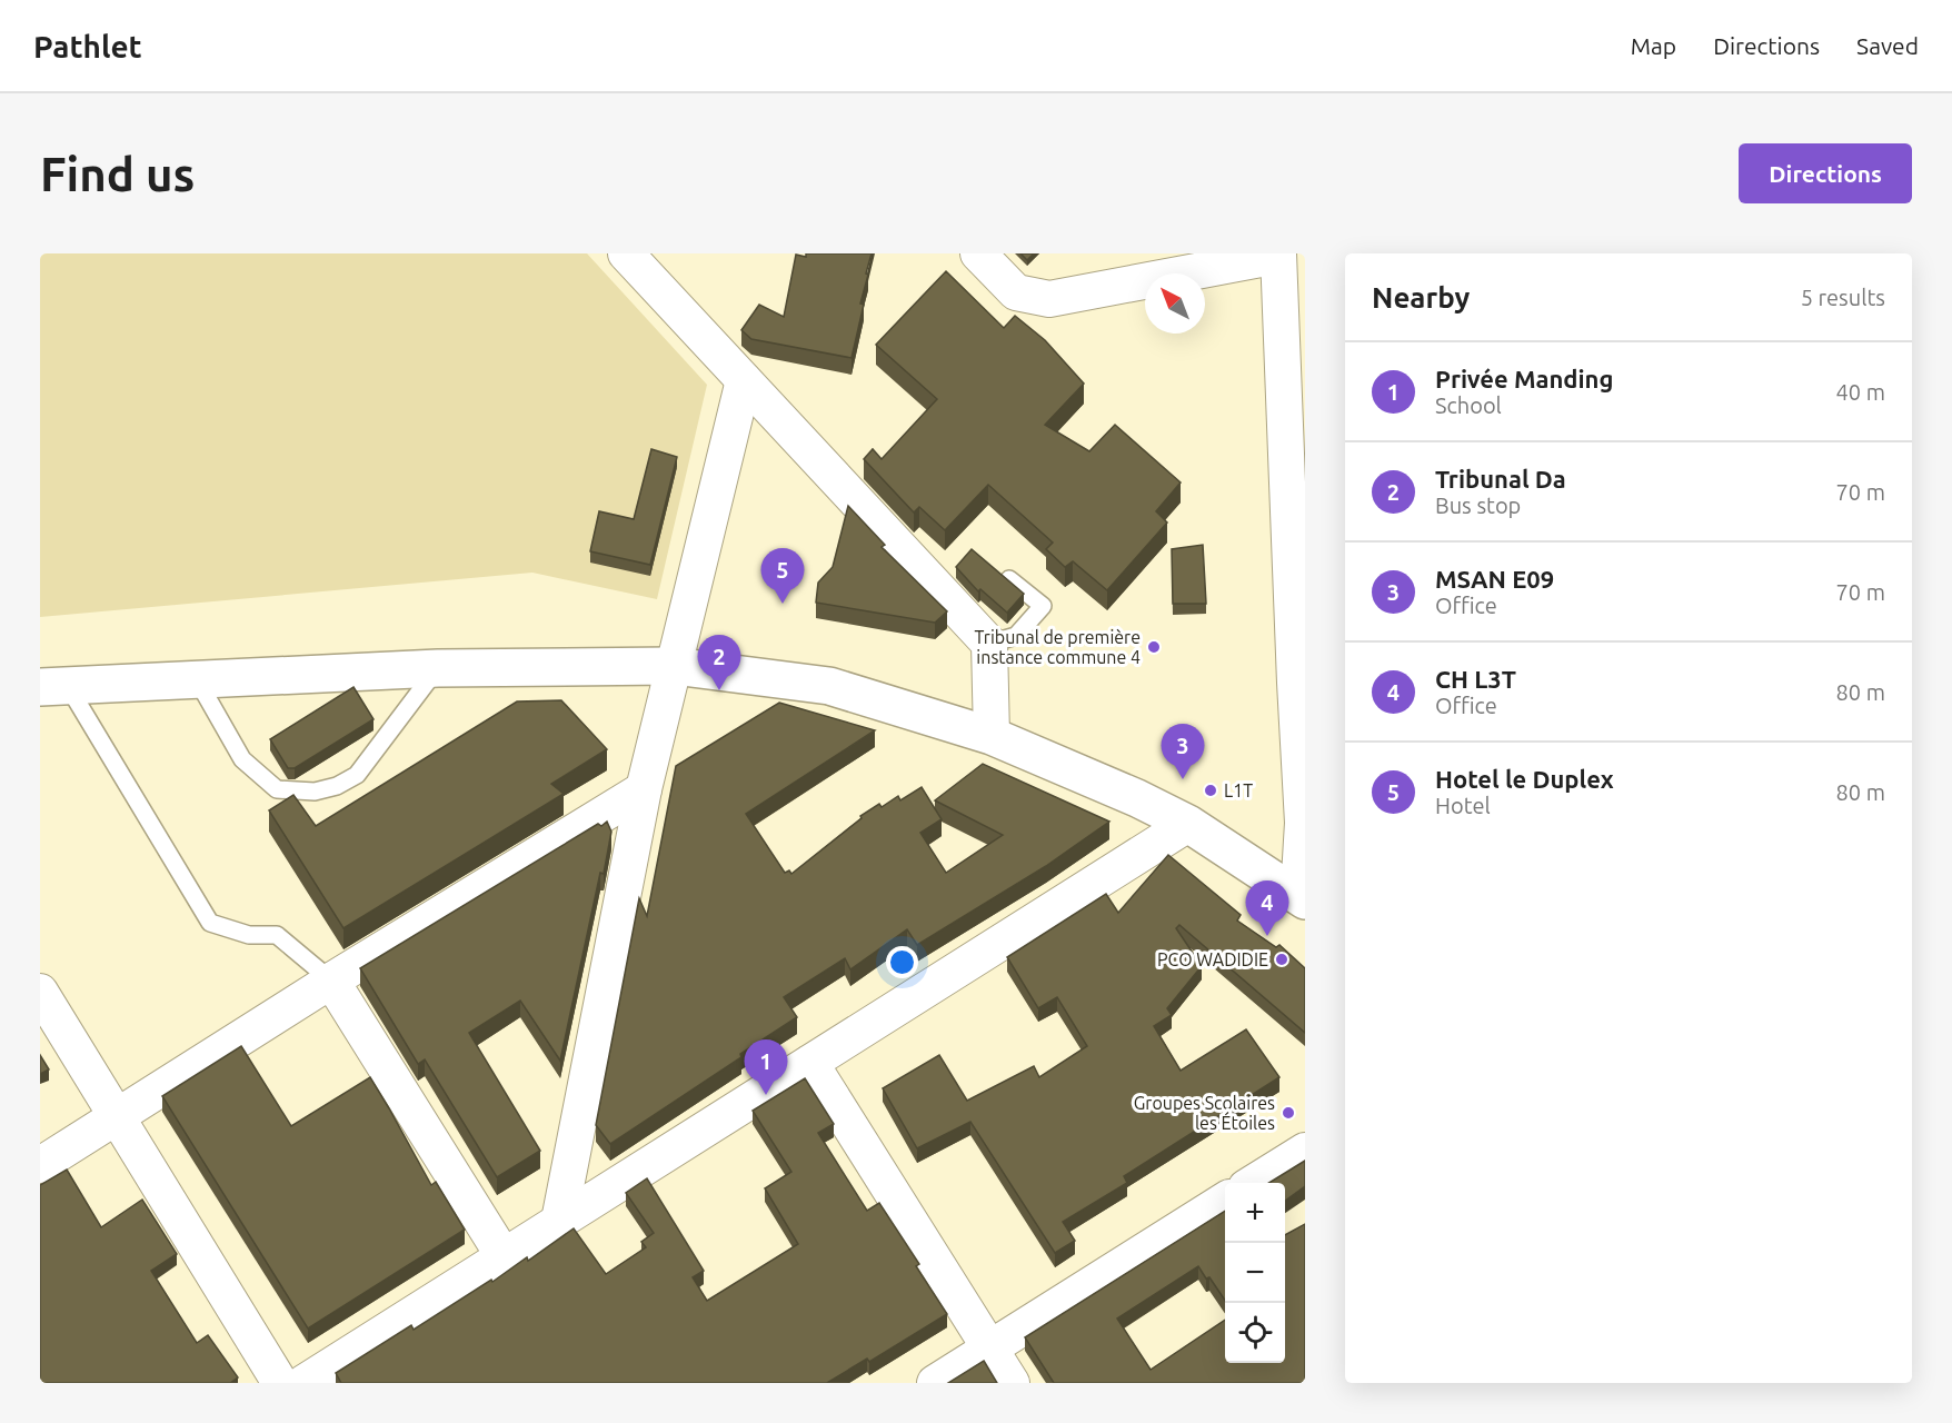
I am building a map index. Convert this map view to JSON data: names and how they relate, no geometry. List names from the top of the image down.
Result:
{
  "places": [
    "Tribunal de première instance commune 4",
    "L1T",
    "PCO WADIDIE",
    "Groupes Scolaires les Étoiles"
  ],
  "north": "top left",
  "page": {
    "header": "Pathlet",
    "nav": ["Map", "Directions", "Saved"],
    "buttons": "Directions",
    "title": "Find us",
    "heading": ["Nearby", "5 results"],
    "list": [
      {
        "mark": "1",
        "name": "Privée Manding",
        "note": "School",
        "value": "40 m"
      },
      {
        "mark": "2",
        "name": "Tribunal Da",
        "note": "Bus stop",
        "value": "70 m"
      },
      {
        "mark": "3",
        "name": "MSAN E09",
        "note": "Office",
        "value": "70 m"
      },
      {
        "mark": "4",
        "name": "CH L3T",
        "note": "Office",
        "value": "80 m"
      },
      {
        "mark": "5",
        "name": "Hotel le Duplex",
        "note": "Hotel",
        "value": "80 m"
      }
    ],
    "pins": [
      "5",
      "2",
      "3",
      "4",
      "1"
    ],
    "map_buttons": ["+", "−"]
  }
}
